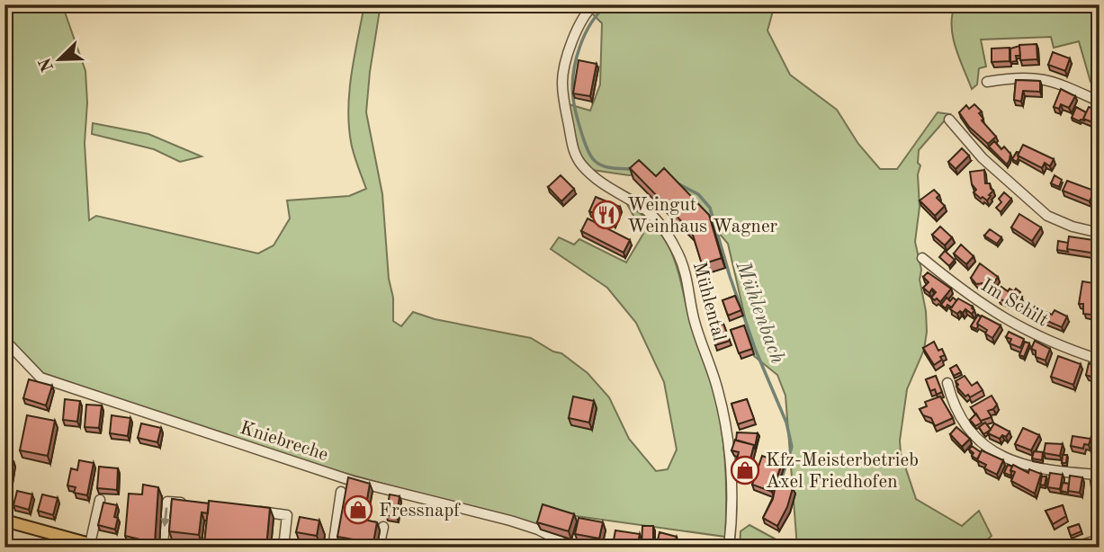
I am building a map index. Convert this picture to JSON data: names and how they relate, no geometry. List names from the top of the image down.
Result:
{
  "streets": {
    "street": ["Mühlental", "Im Schilt", "Kniebreche"]
  },
  "water": ["Mühlenbach"],
  "places": {
    "restaurant": ["Weingut Weinhaus Wagner"],
    "shop": ["Kfz-Meisterbetrieb Axel Friedhofen", "Fressnapf"]
  },
  "north": "bottom left"
}
